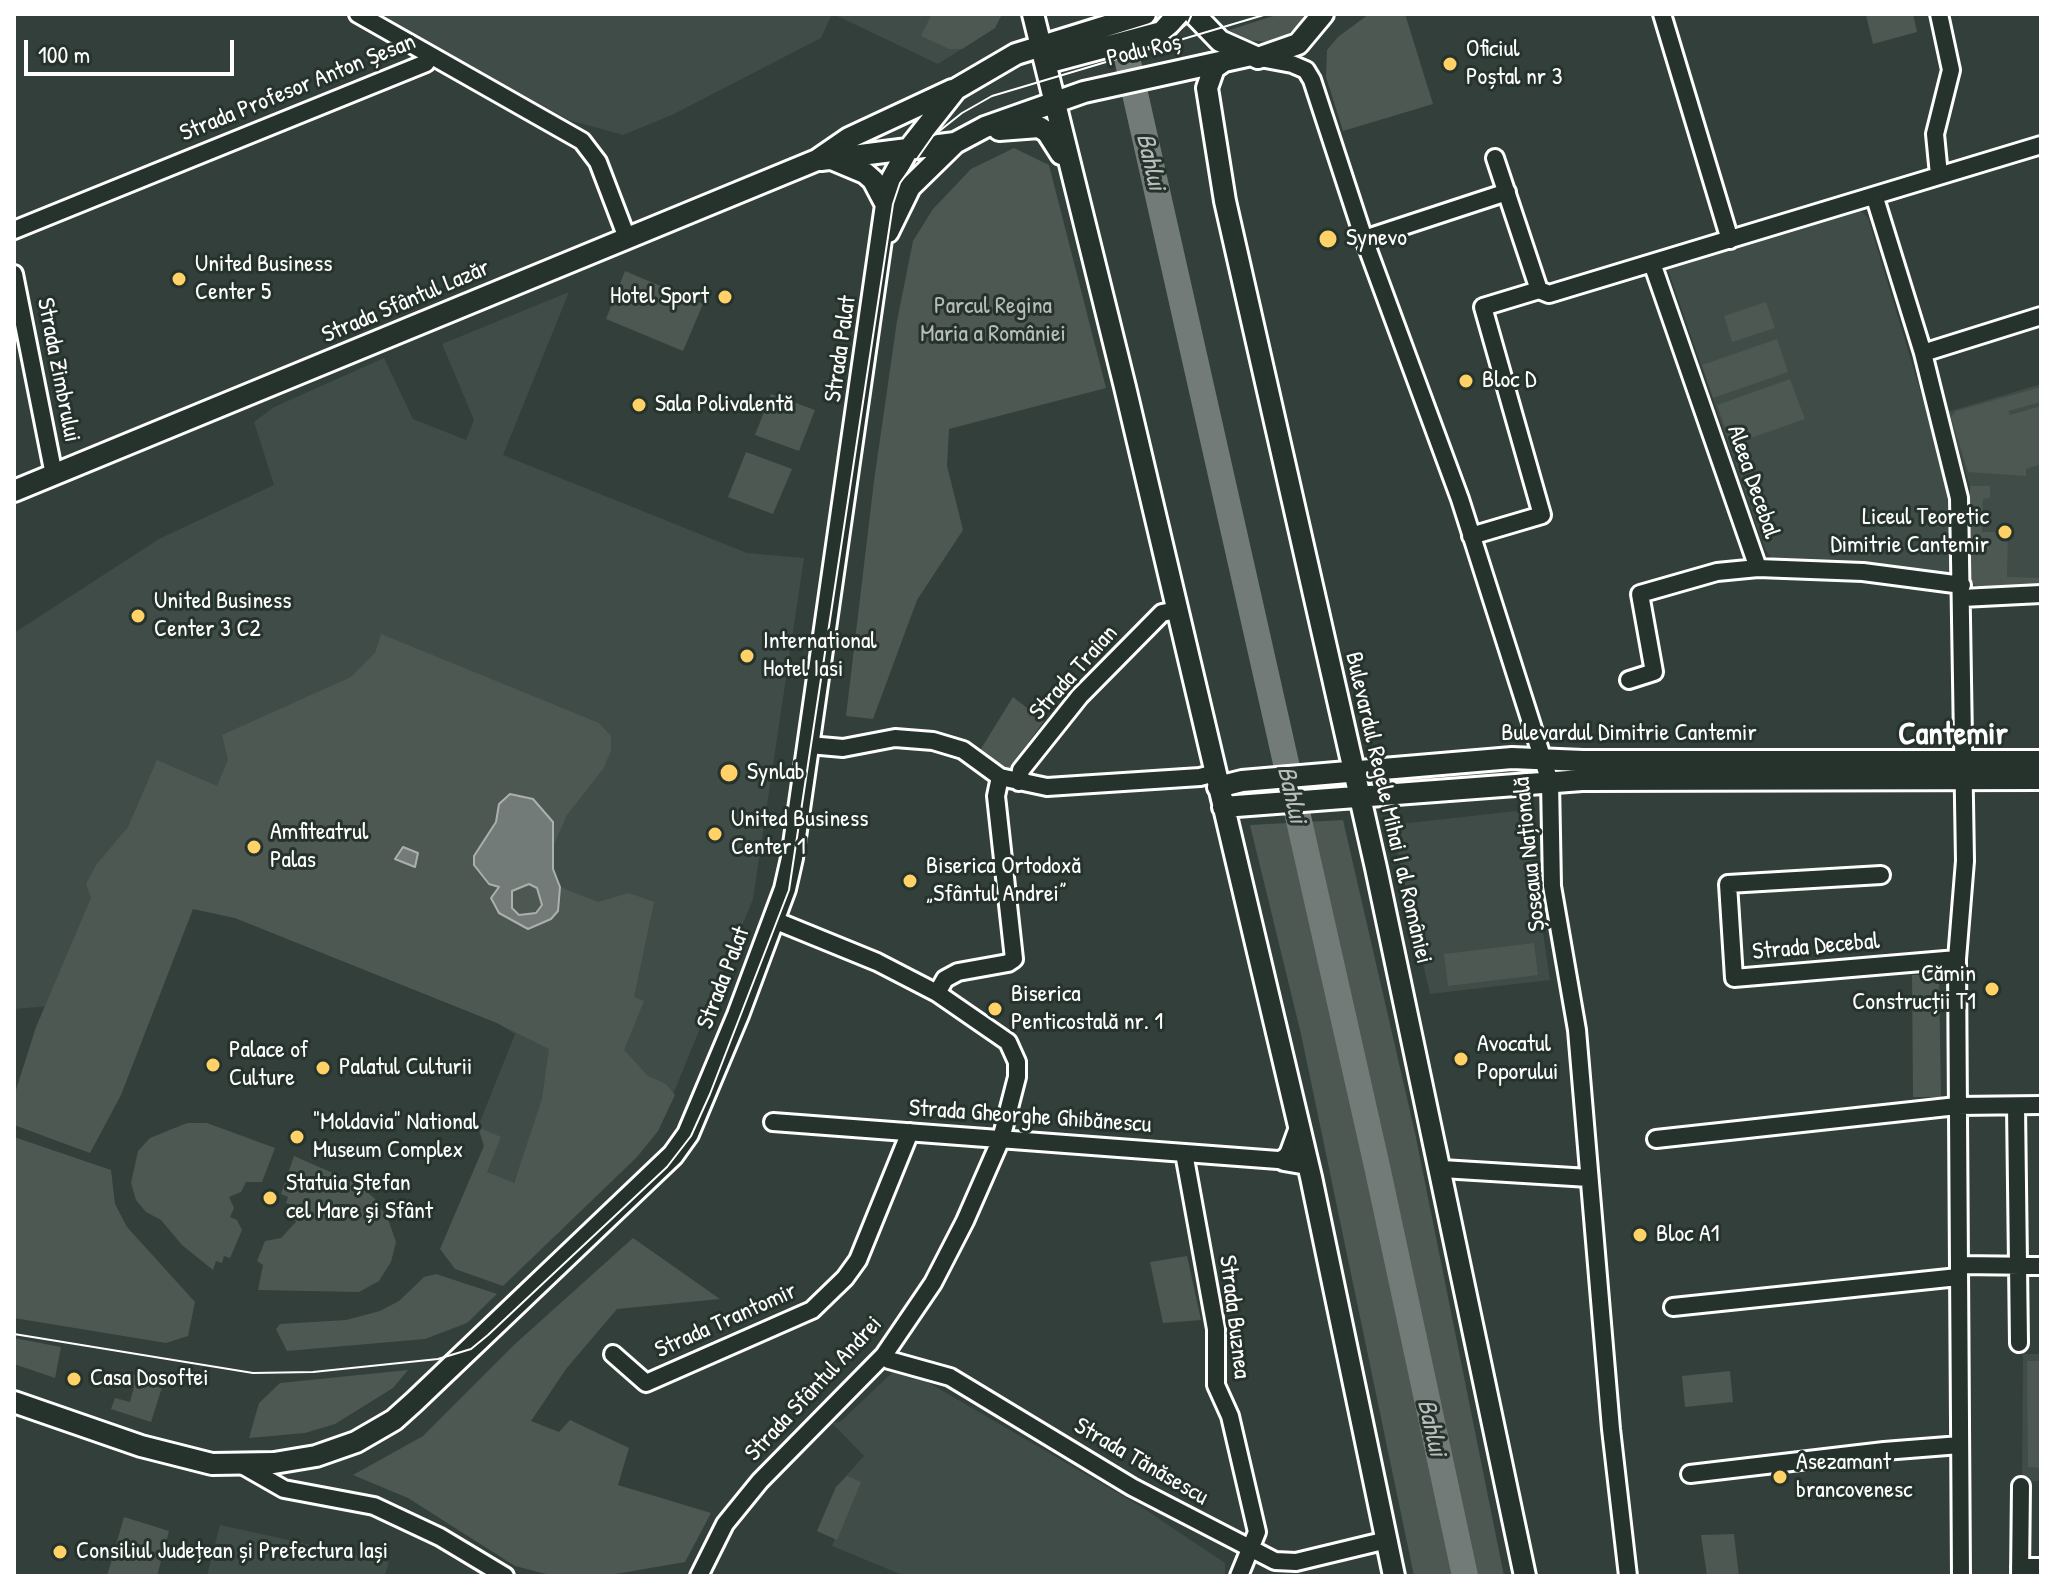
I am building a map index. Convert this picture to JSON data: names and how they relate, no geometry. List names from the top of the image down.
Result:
{
  "streets": {
    "main road": [
      "Podu Roș",
      "Strada Sfântul Lazăr",
      "Strada Palat",
      "Bulevardul Dimitrie Cantemir",
      "Bulevardul Regele Mihai I al României"
    ],
    "street": [
      "Strada Profesor Anton Șesan",
      "Strada Zimbrului",
      "Aleea Decebal",
      "Strada Traian",
      "Șoseaua Națională",
      "Strada Decebal",
      "Strada Gheorghe Ghibănescu",
      "Strada Buznea",
      "Strada Trantomir",
      "Strada Sfântul Andrei",
      "Strada Tănăsescu"
    ]
  },
  "crossings": [
    ["Podu Roș", "Strada Palat"],
    ["Podu Roș", "Bulevardul Regele Mihai I al României"],
    ["Podu Roș", "Șoseaua Națională"],
    ["Strada Profesor Anton Șesan", "Strada Sfântul Lazăr"],
    ["Strada Sfântul Lazăr", "Strada Palat"],
    ["Strada Sfântul Lazăr", "Strada Zimbrului"],
    ["Strada Palat", "Strada Sfântul Andrei"],
    ["Bulevardul Dimitrie Cantemir", "Bulevardul Regele Mihai I al României"],
    ["Bulevardul Dimitrie Cantemir", "Șoseaua Națională"],
    ["Bulevardul Regele Mihai I al României", "Șoseaua Națională"],
    ["Strada Gheorghe Ghibănescu", "Strada Buznea"],
    ["Strada Gheorghe Ghibănescu", "Strada Trantomir"],
    ["Strada Gheorghe Ghibănescu", "Strada Sfântul Andrei"],
    ["Strada Buznea", "Strada Tănăsescu"],
    ["Strada Sfântul Andrei", "Strada Tănăsescu"]
  ],
  "districts": ["Cantemir"],
  "water": ["Bahlui"],
  "parks": ["Parcul Regina Maria a României"],
  "places": [
    "Oficiul Poștal nr 3",
    "Synevo",
    "United Business Center 5",
    "Hotel Sport",
    "Bloc D",
    "Sala Polivalentă",
    "Liceul Teoretic Dimitrie Cantemir",
    "United Business Center 3 C2",
    "International Hotel Iasi",
    "Synlab",
    "United Business Center 1",
    "Amfiteatrul Palas",
    "Biserica Ortodoxă „Sfântul Andrei”",
    "Cămin Construcții T1",
    "Biserica Penticostală nr. 1",
    "Avocatul Poporului",
    "Palace of Culture",
    "Palatul Culturii",
    "\"Moldavia\" National Museum Complex",
    "Statuia Ștefan cel Mare și Sfânt",
    "Bloc A1",
    "Casa Dosoftei",
    "Asezamant brancovenesc",
    "Consiliul Județean și Prefectura Iași"
  ],
  "scale_bar": "100 m"
}
